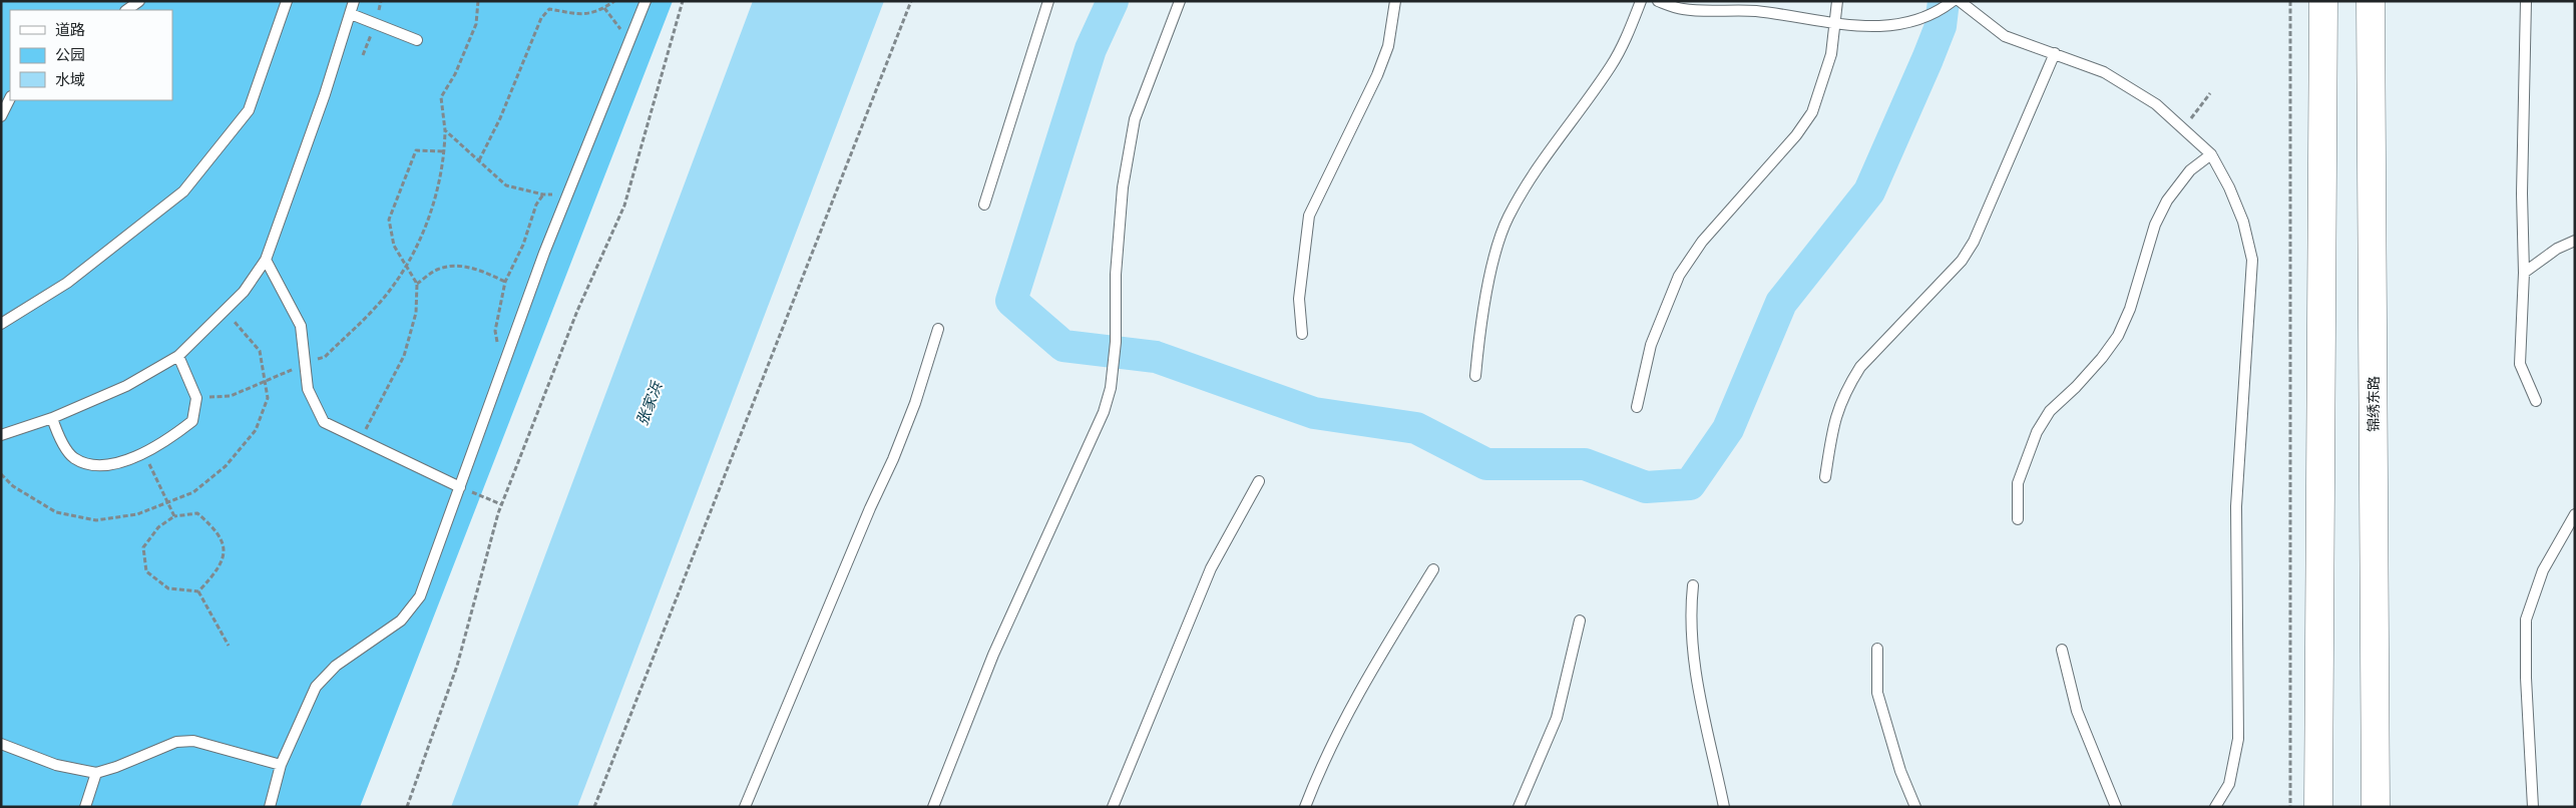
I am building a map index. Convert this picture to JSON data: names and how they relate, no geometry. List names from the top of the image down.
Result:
{
  "streets": {
    "main road": ["锦绣东路"]
  },
  "water": ["张家浜"],
  "legend": ["道路", "公园", "水域"]
}
